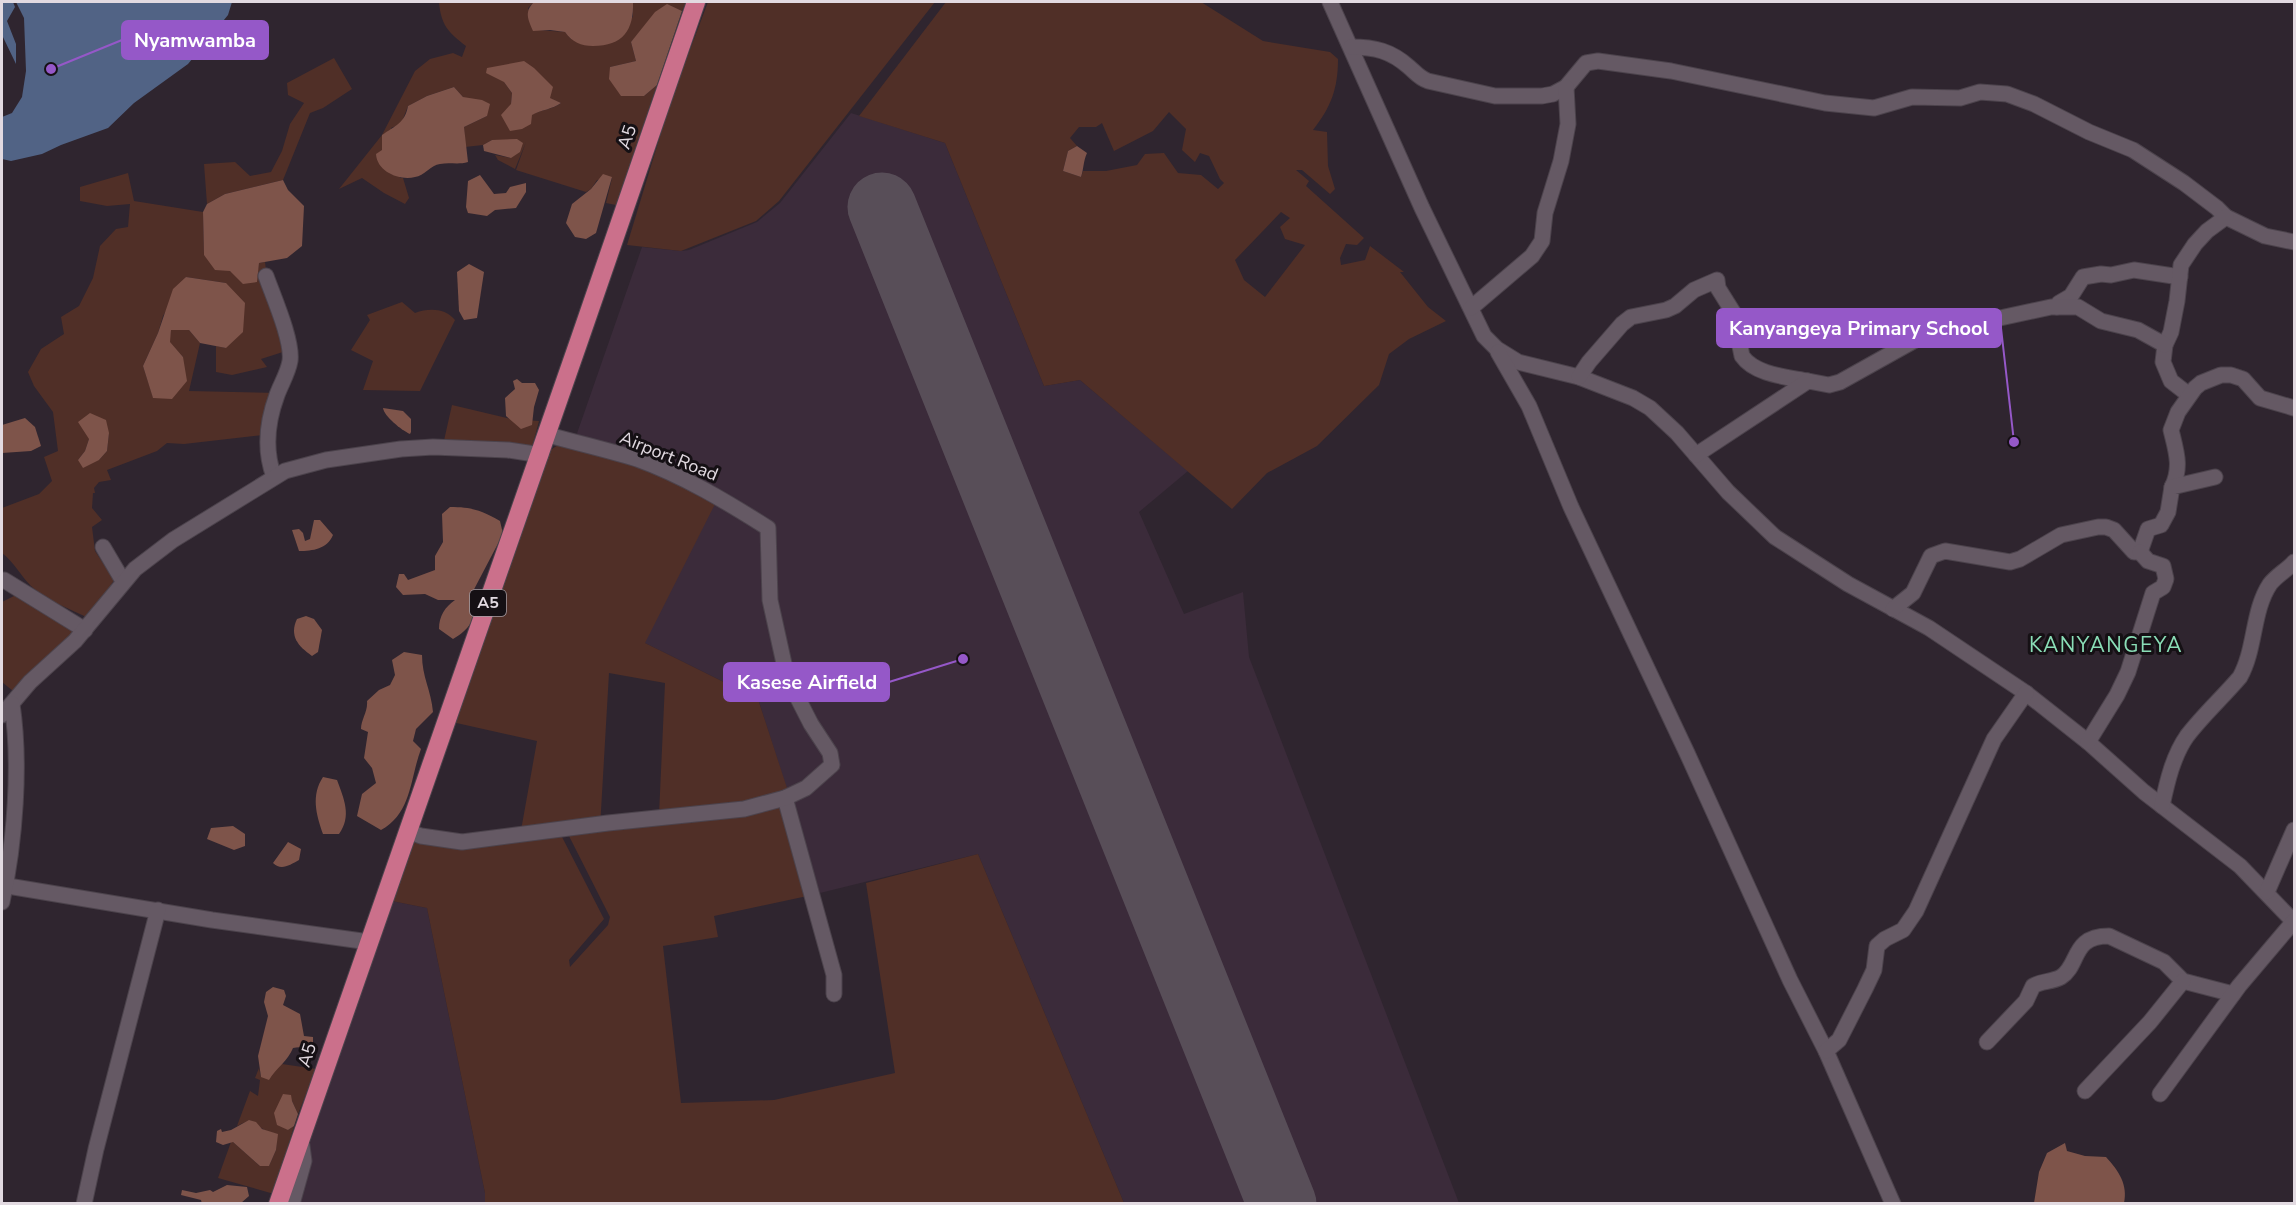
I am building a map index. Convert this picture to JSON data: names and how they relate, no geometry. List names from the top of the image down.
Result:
{
  "streets": {
    "highway": ["A5"],
    "street": ["Airport Road"]
  },
  "crossings": [
    ["A5", "Airport Road"]
  ],
  "districts": ["KANYANGEYA"],
  "places": ["Nyamwamba", "Kanyangeya Primary School", "Kasese Airfield"]
}
